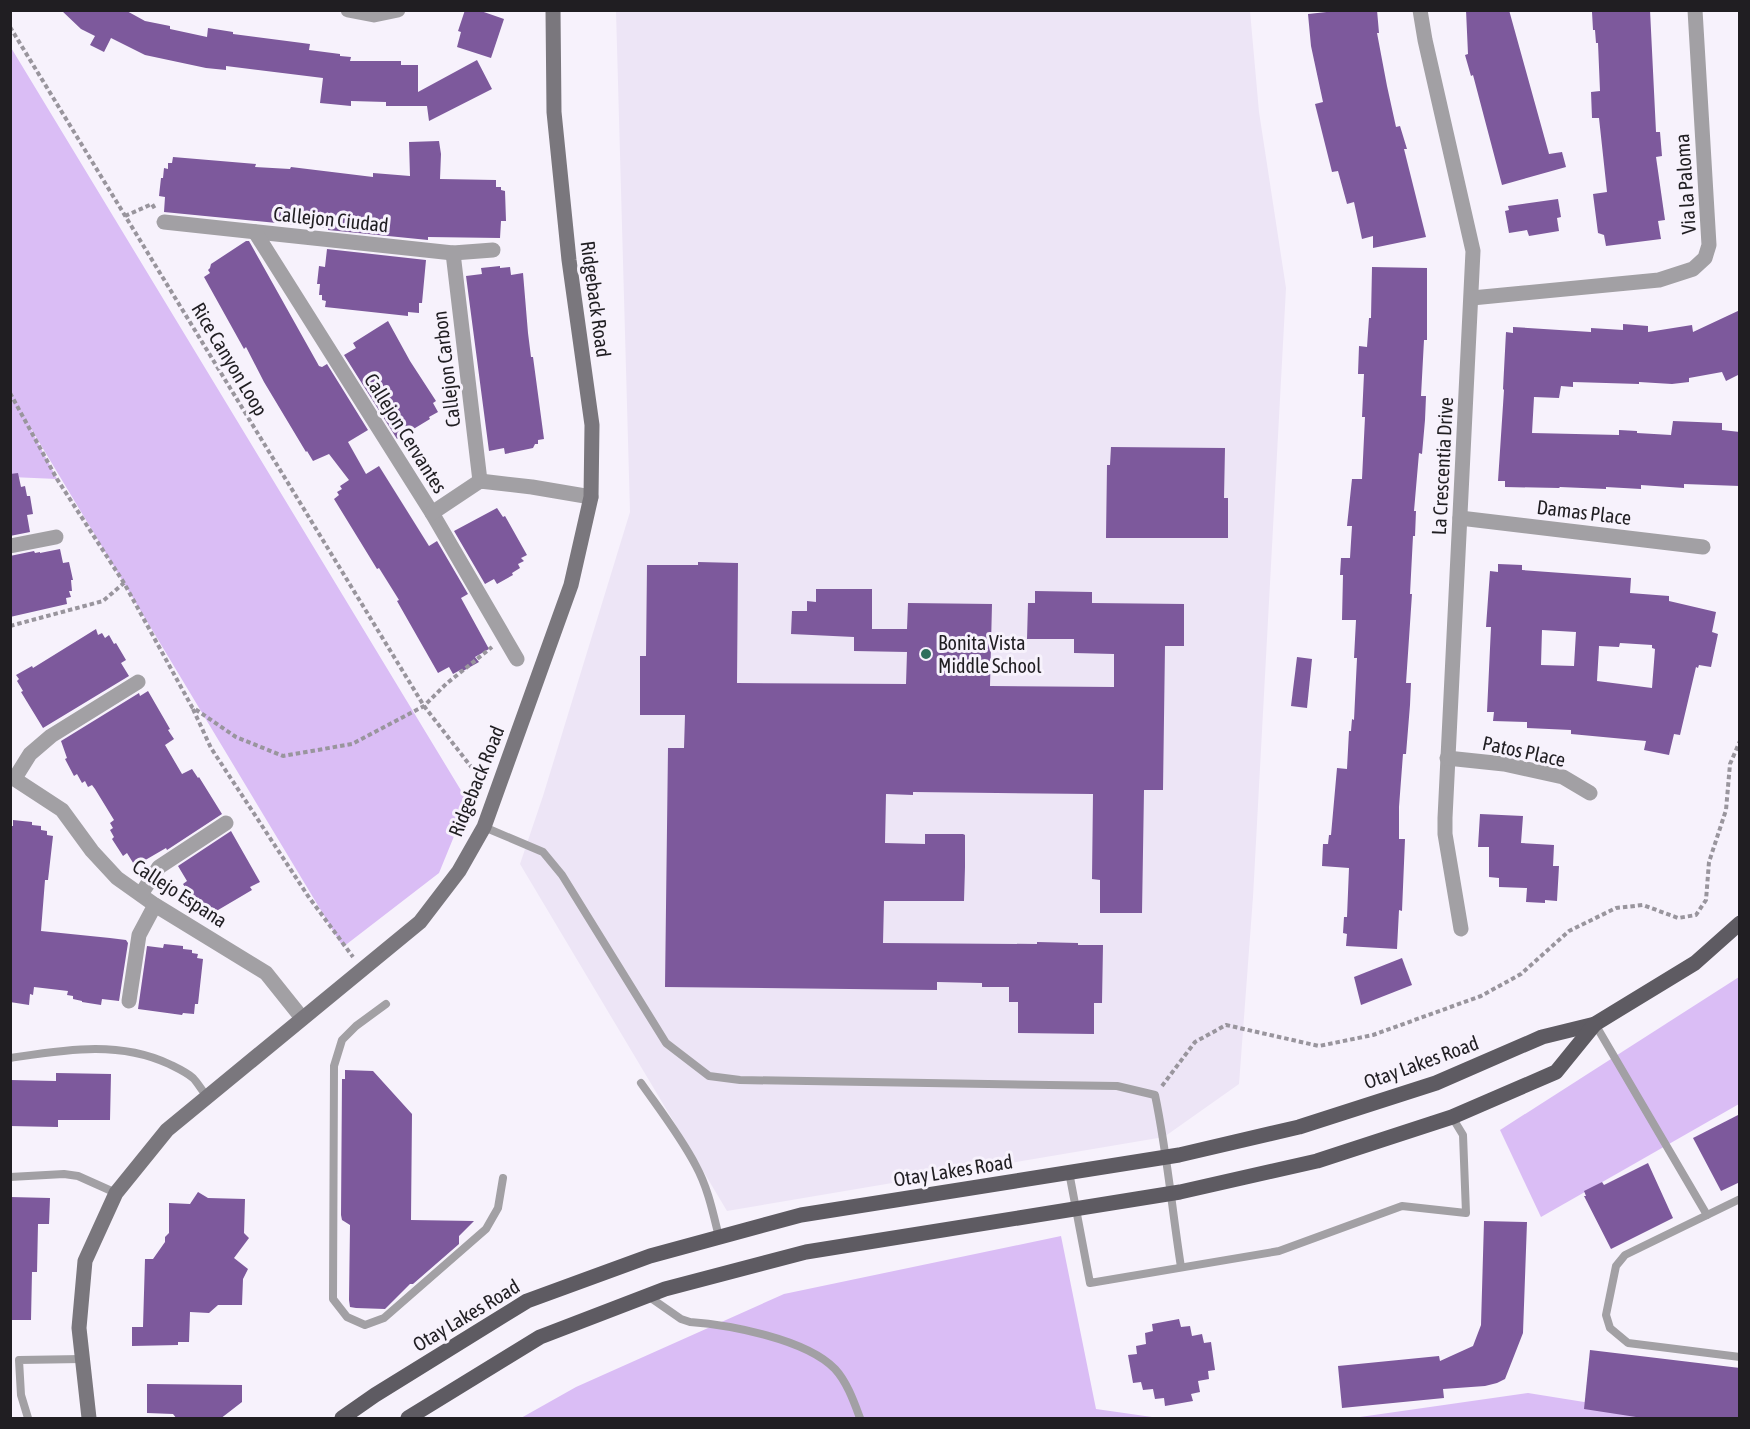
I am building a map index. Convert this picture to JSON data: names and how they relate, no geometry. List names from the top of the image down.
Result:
{
  "streets": {
    "main road": ["Otay Lakes Road"],
    "street": [
      "Via la Paloma",
      "Callejon Ciudad",
      "Ridgeback Road",
      "Callejon Carbon",
      "Callejon Cervantes",
      "La Crescentia Drive",
      "Damas Place",
      "Patos Place",
      "Callejo Espana"
    ],
    "path": ["Rice Canyon Loop"]
  },
  "crossings": [
    ["Via la Paloma", "La Crescentia Drive"],
    ["Callejon Ciudad", "Callejon Carbon"],
    ["Callejon Ciudad", "Callejon Cervantes"],
    ["Ridgeback Road", "Rice Canyon Loop"],
    ["Ridgeback Road", "Callejo Espana"],
    ["La Crescentia Drive", "Damas Place"],
    ["La Crescentia Drive", "Patos Place"]
  ],
  "places": ["Bonita Vista Middle School"]
}
